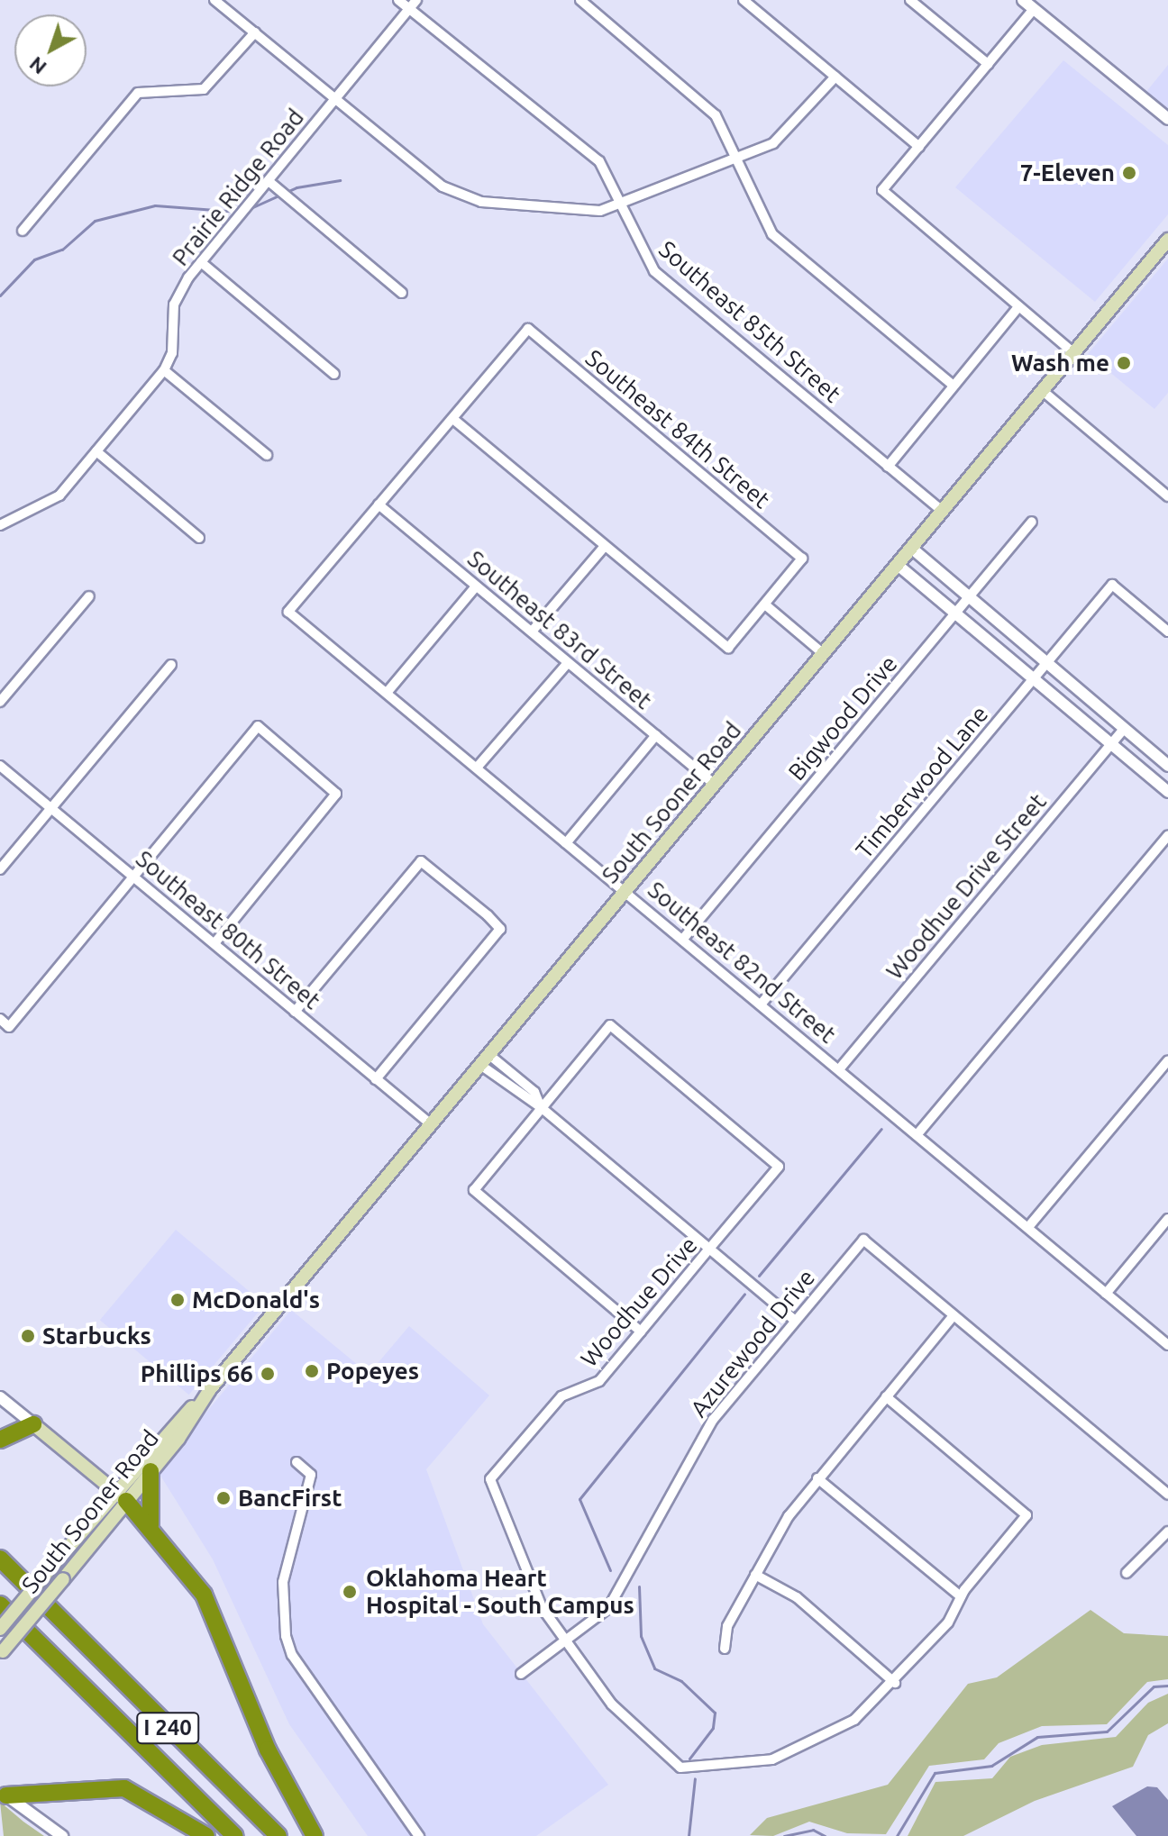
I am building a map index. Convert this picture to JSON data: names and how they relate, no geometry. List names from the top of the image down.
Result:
{
  "streets": {
    "highway": ["I 240"],
    "main road": ["South Sooner Road"],
    "street": [
      "Prairie Ridge Road",
      "Southeast 85th Street",
      "Southeast 84th Street",
      "Southeast 83rd Street",
      "Bigwood Drive",
      "Timberwood Lane",
      "Woodhue Drive Street",
      "Southeast 80th Street",
      "Southeast 82nd Street",
      "Woodhue Drive",
      "Azurewood Drive"
    ]
  },
  "crossings": [
    ["Prairie Ridge Road", "Southeast 85th Street"],
    ["Southeast 85th Street", "South Sooner Road"],
    ["Southeast 83rd Street", "South Sooner Road"],
    ["Southeast 83rd Street", "Southeast 82nd Street"],
    ["Bigwood Drive", "Southeast 82nd Street"],
    ["Timberwood Lane", "Southeast 82nd Street"],
    ["South Sooner Road", "Southeast 80th Street"],
    ["South Sooner Road", "Southeast 82nd Street"],
    ["Woodhue Drive Street", "Southeast 82nd Street"],
    ["Woodhue Drive", "Azurewood Drive"]
  ],
  "places": [
    "7-Eleven",
    "Wash me",
    "McDonald's",
    "Starbucks",
    "Popeyes",
    "Phillips 66",
    "BancFirst",
    "Oklahoma Heart Hospital - South Campus"
  ],
  "north": "bottom left"
}
